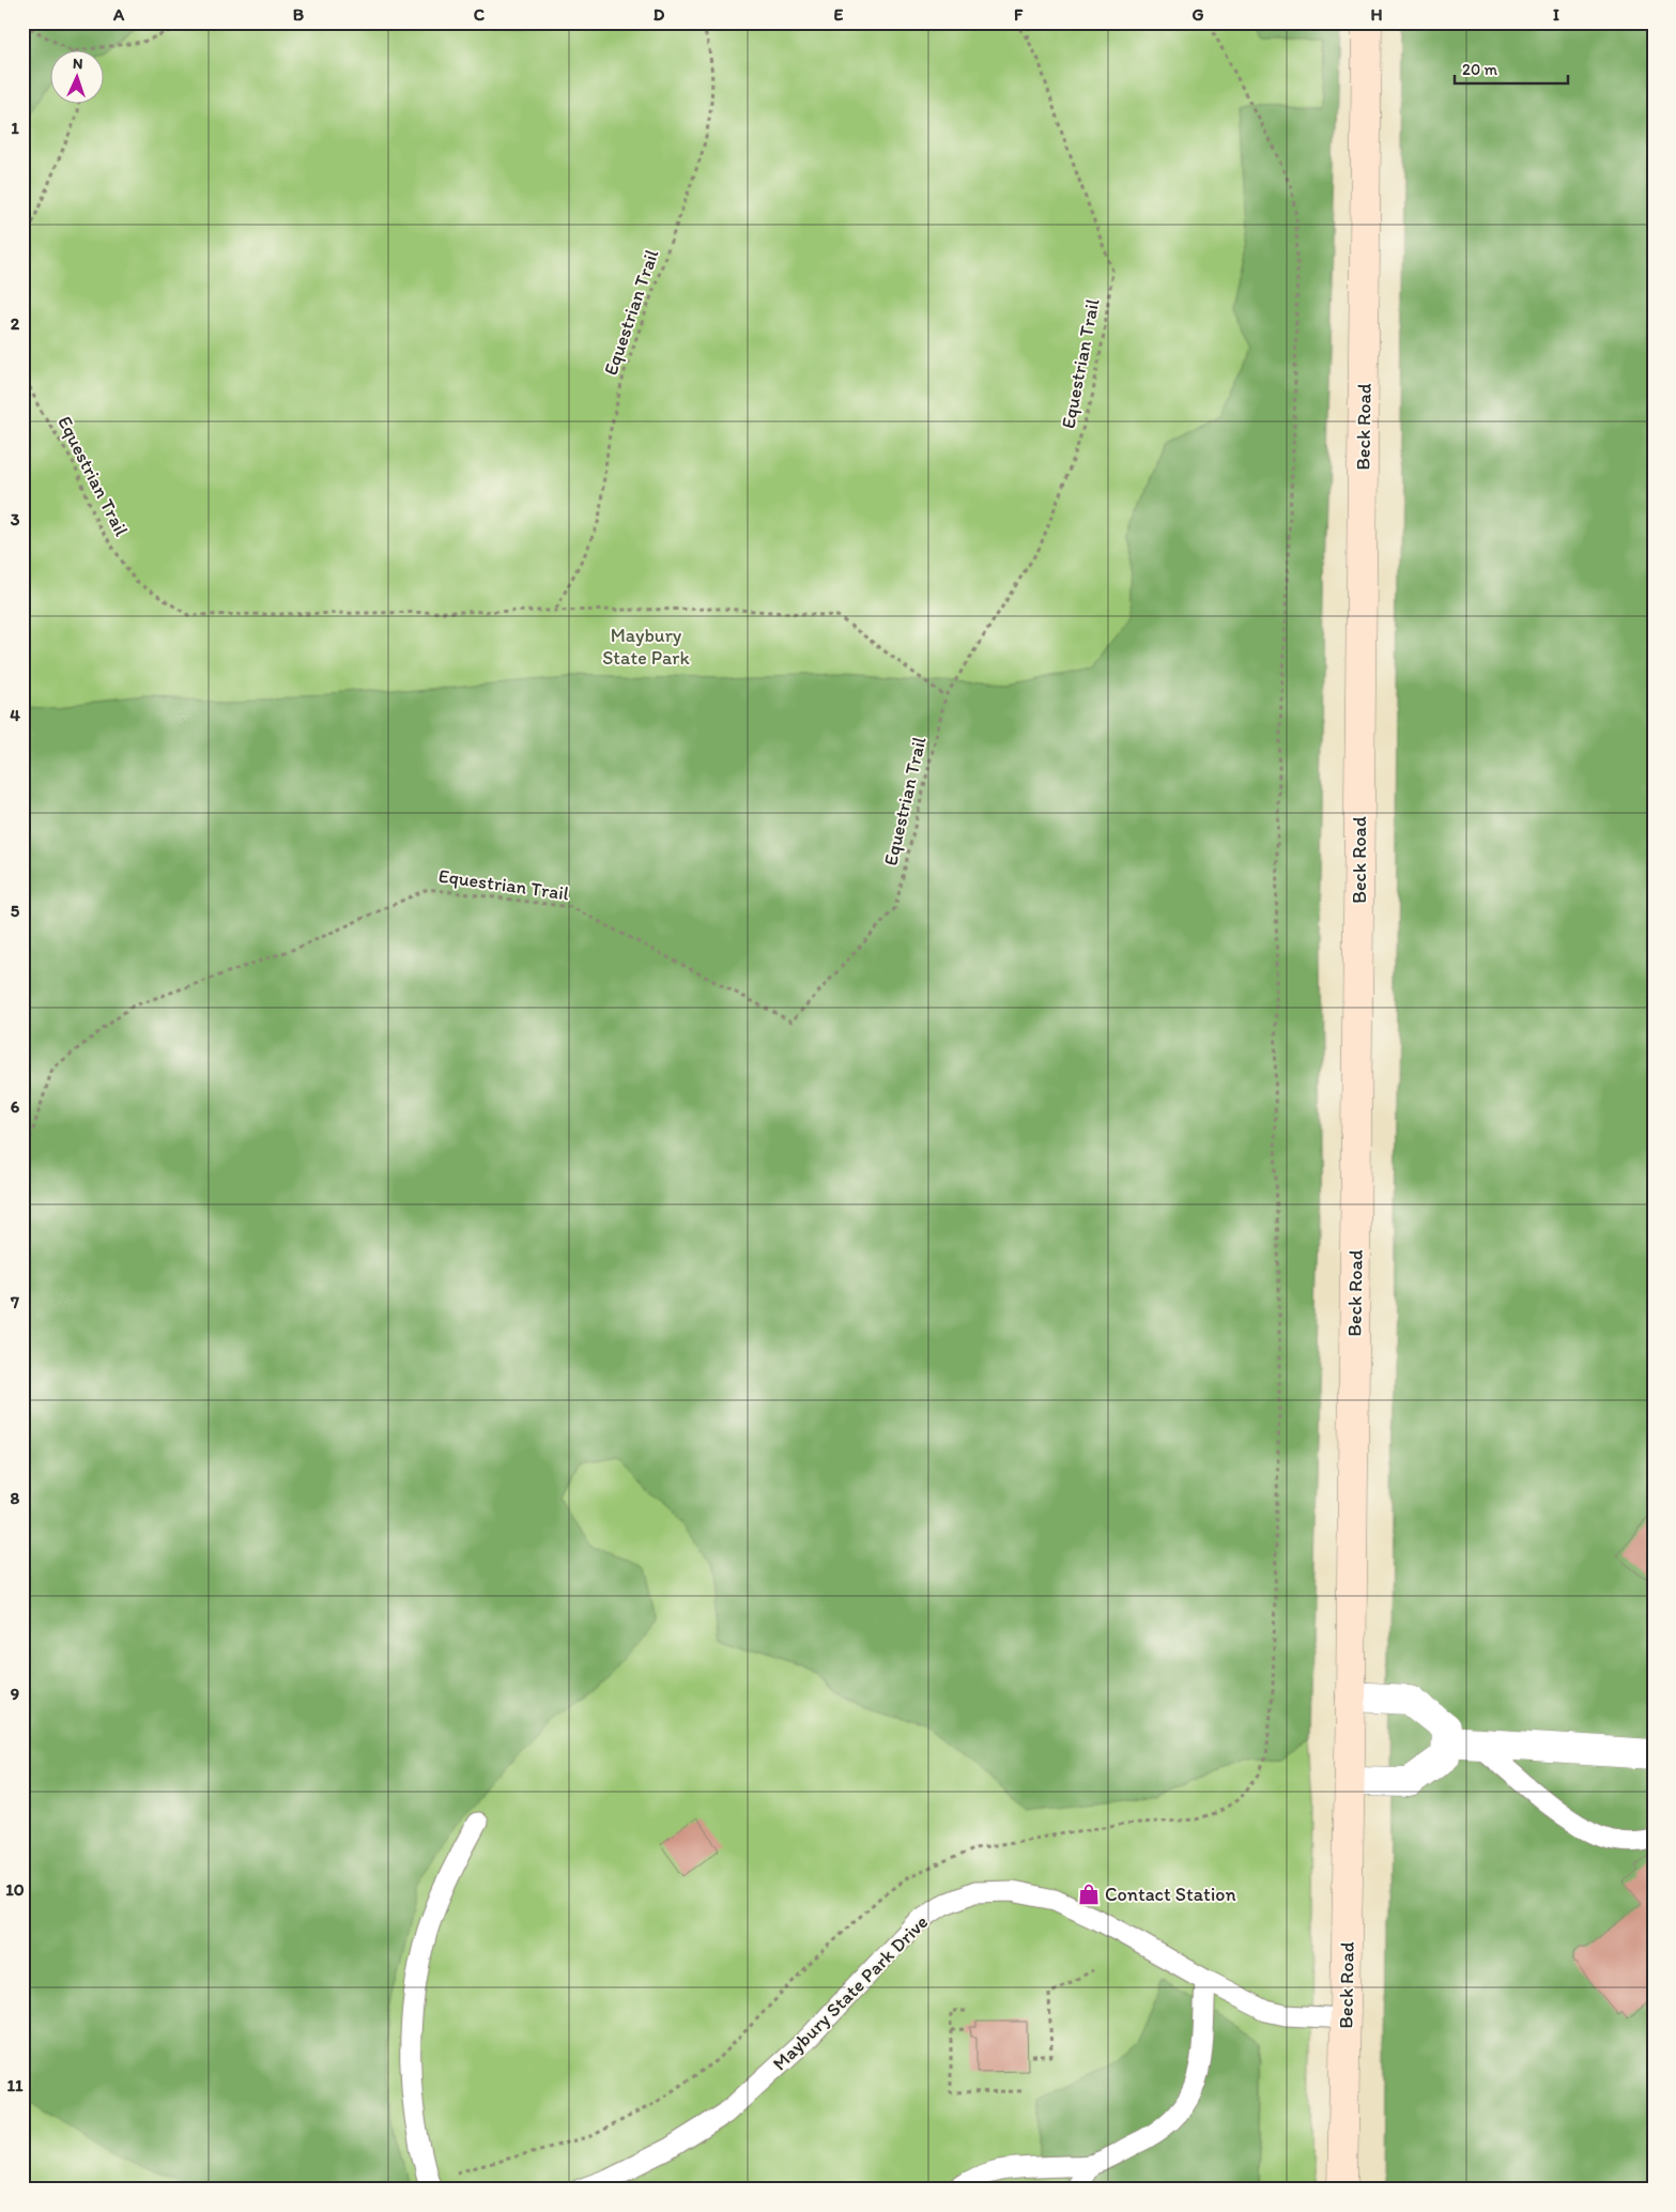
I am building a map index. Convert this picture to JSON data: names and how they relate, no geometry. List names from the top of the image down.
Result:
{
  "streets": {
    "main road": ["Beck Road"],
    "lane": ["Maybury State Park Drive"],
    "path": ["Equestrian Trail"]
  },
  "crossings": [
    ["Beck Road", "Maybury State Park Drive"]
  ],
  "parks": ["Maybury State Park"],
  "places": {
    "shop": ["Contact Station"]
  },
  "scale_bar": "20 m",
  "north": "top",
  "grid": {
    "columns": [
      "A",
      "B",
      "C",
      "D",
      "E",
      "F",
      "G",
      "H",
      "I"
    ],
    "rows": [
      "1",
      "2",
      "3",
      "4",
      "5",
      "6",
      "7",
      "8",
      "9",
      "10",
      "11"
    ]
  }
}
